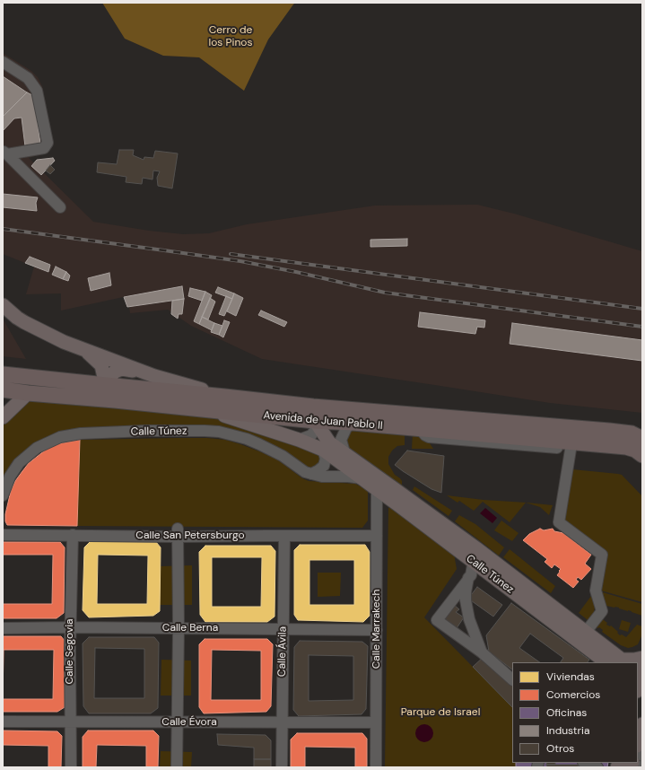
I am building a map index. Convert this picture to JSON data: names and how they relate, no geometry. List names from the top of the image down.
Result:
{
  "streets": {
    "highway": ["Avenida de Juan Pablo II"],
    "main road": ["Calle Túnez"],
    "street": [
      "Calle San Petersburgo",
      "Calle Berna",
      "Calle Marrakech",
      "Calle Segovia",
      "Calle Ávila",
      "Calle Évora"
    ]
  },
  "crossings": [
    ["Avenida de Juan Pablo II", "Calle Túnez"],
    ["Calle Túnez", "Calle Marrakech"],
    ["Calle San Petersburgo", "Calle Marrakech"],
    ["Calle San Petersburgo", "Calle Segovia"],
    ["Calle San Petersburgo", "Calle Ávila"],
    ["Calle Berna", "Calle Marrakech"],
    ["Calle Berna", "Calle Segovia"],
    ["Calle Berna", "Calle Ávila"],
    ["Calle Marrakech", "Calle Évora"],
    ["Calle Segovia", "Calle Évora"],
    ["Calle Ávila", "Calle Évora"]
  ],
  "parks": ["Cerro de los Pinos", "Parque de Israel"],
  "legend": [
    "Viviendas",
    "Comercios",
    "Oficinas",
    "Industria",
    "Otros"
  ]
}
